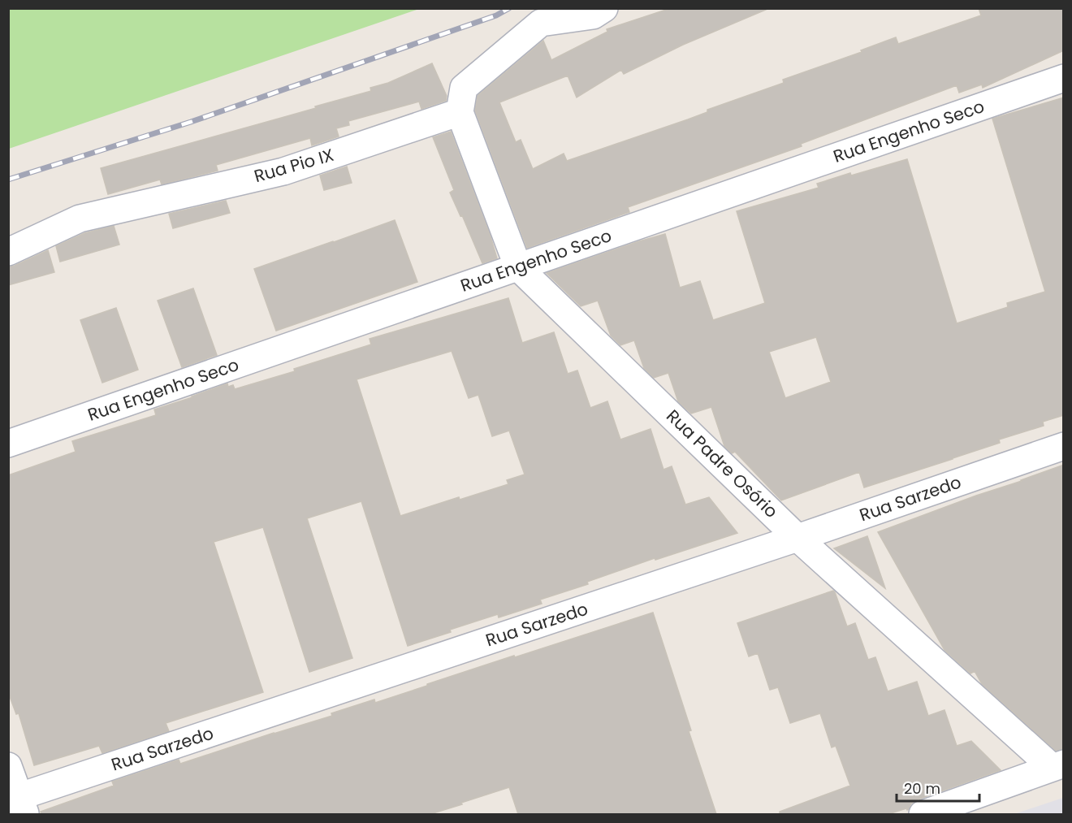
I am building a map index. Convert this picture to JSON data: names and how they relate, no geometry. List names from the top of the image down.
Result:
{
  "streets": {
    "street": [
      "Rua Engenho Seco",
      "Rua Pio IX",
      "Rua Padre Osório",
      "Rua Sarzedo"
    ]
  },
  "crossings": [
    ["Rua Engenho Seco", "Rua Padre Osório"],
    ["Rua Pio IX", "Rua Padre Osório"],
    ["Rua Padre Osório", "Rua Sarzedo"]
  ],
  "scale_bar": "20 m"
}
